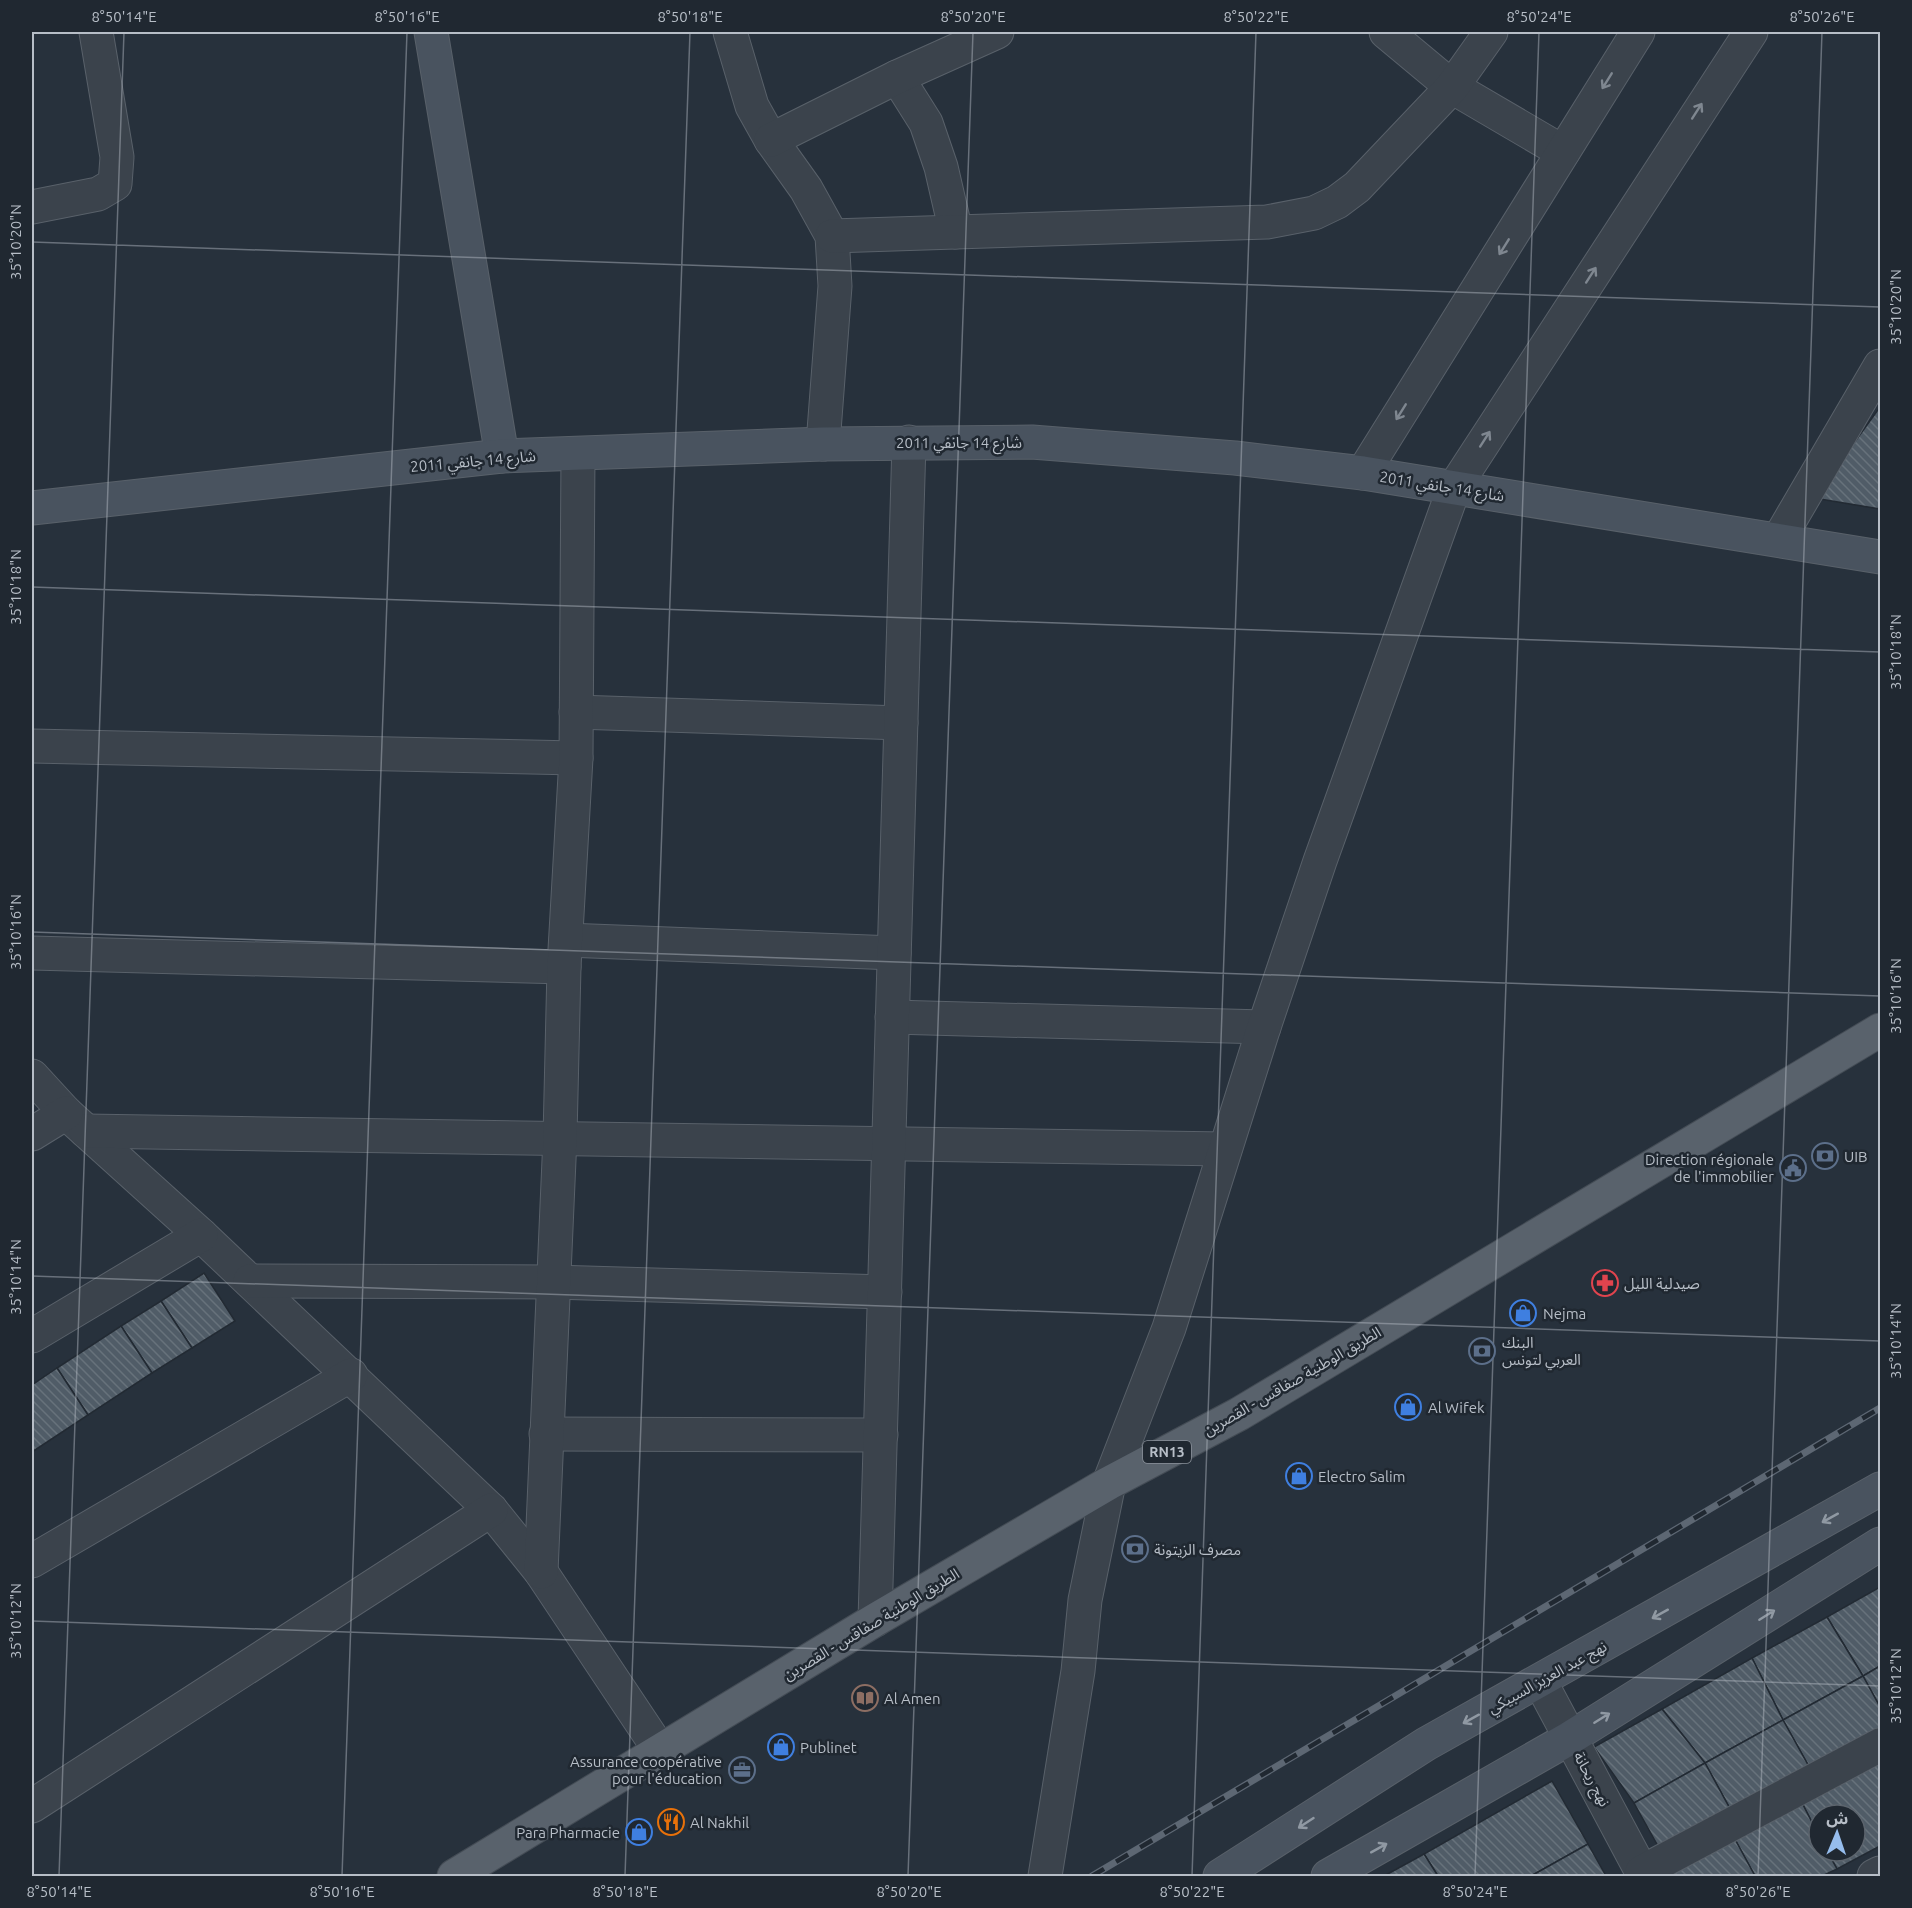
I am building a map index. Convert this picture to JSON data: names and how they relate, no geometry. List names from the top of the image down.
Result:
{
  "streets": {
    "main road": [
      "شارع 14 جانفي 2011",
      "الطريق الوطنية صفاقس - القصرين",
      "RN13",
      "نهج عبد العزيز السبيكي"
    ],
    "street": ["نهج ريحانة"]
  },
  "crossings": [
    ["نهج عبد العزيز السبيكي", "نهج ريحانة"]
  ],
  "places": {
    "bank": ["UIB", "البنك العربي لتونس", "مصرف الزيتونة"],
    "public building": ["Direction régionale de l'immobilier"],
    "pharmacy": ["صيدلية الليل"],
    "shop": [
      "Nejma",
      "Al Wifek",
      "Electro Salim",
      "Publinet",
      "Para Pharmacie"
    ],
    "library": ["Al Amen"],
    "office": ["Assurance coopérative pour l'éducation"],
    "restaurant": ["Al Nakhil"]
  },
  "north": "top",
  "coordinates": [
    "8°50'14\"E",
    "8°50'16\"E",
    "8°50'18\"E",
    "8°50'20\"E",
    "8°50'22\"E",
    "8°50'24\"E",
    "8°50'26\"E",
    "35°10'20\"N",
    "35°10'18\"N",
    "35°10'16\"N",
    "35°10'14\"N",
    "35°10'12\"N"
  ]
}
